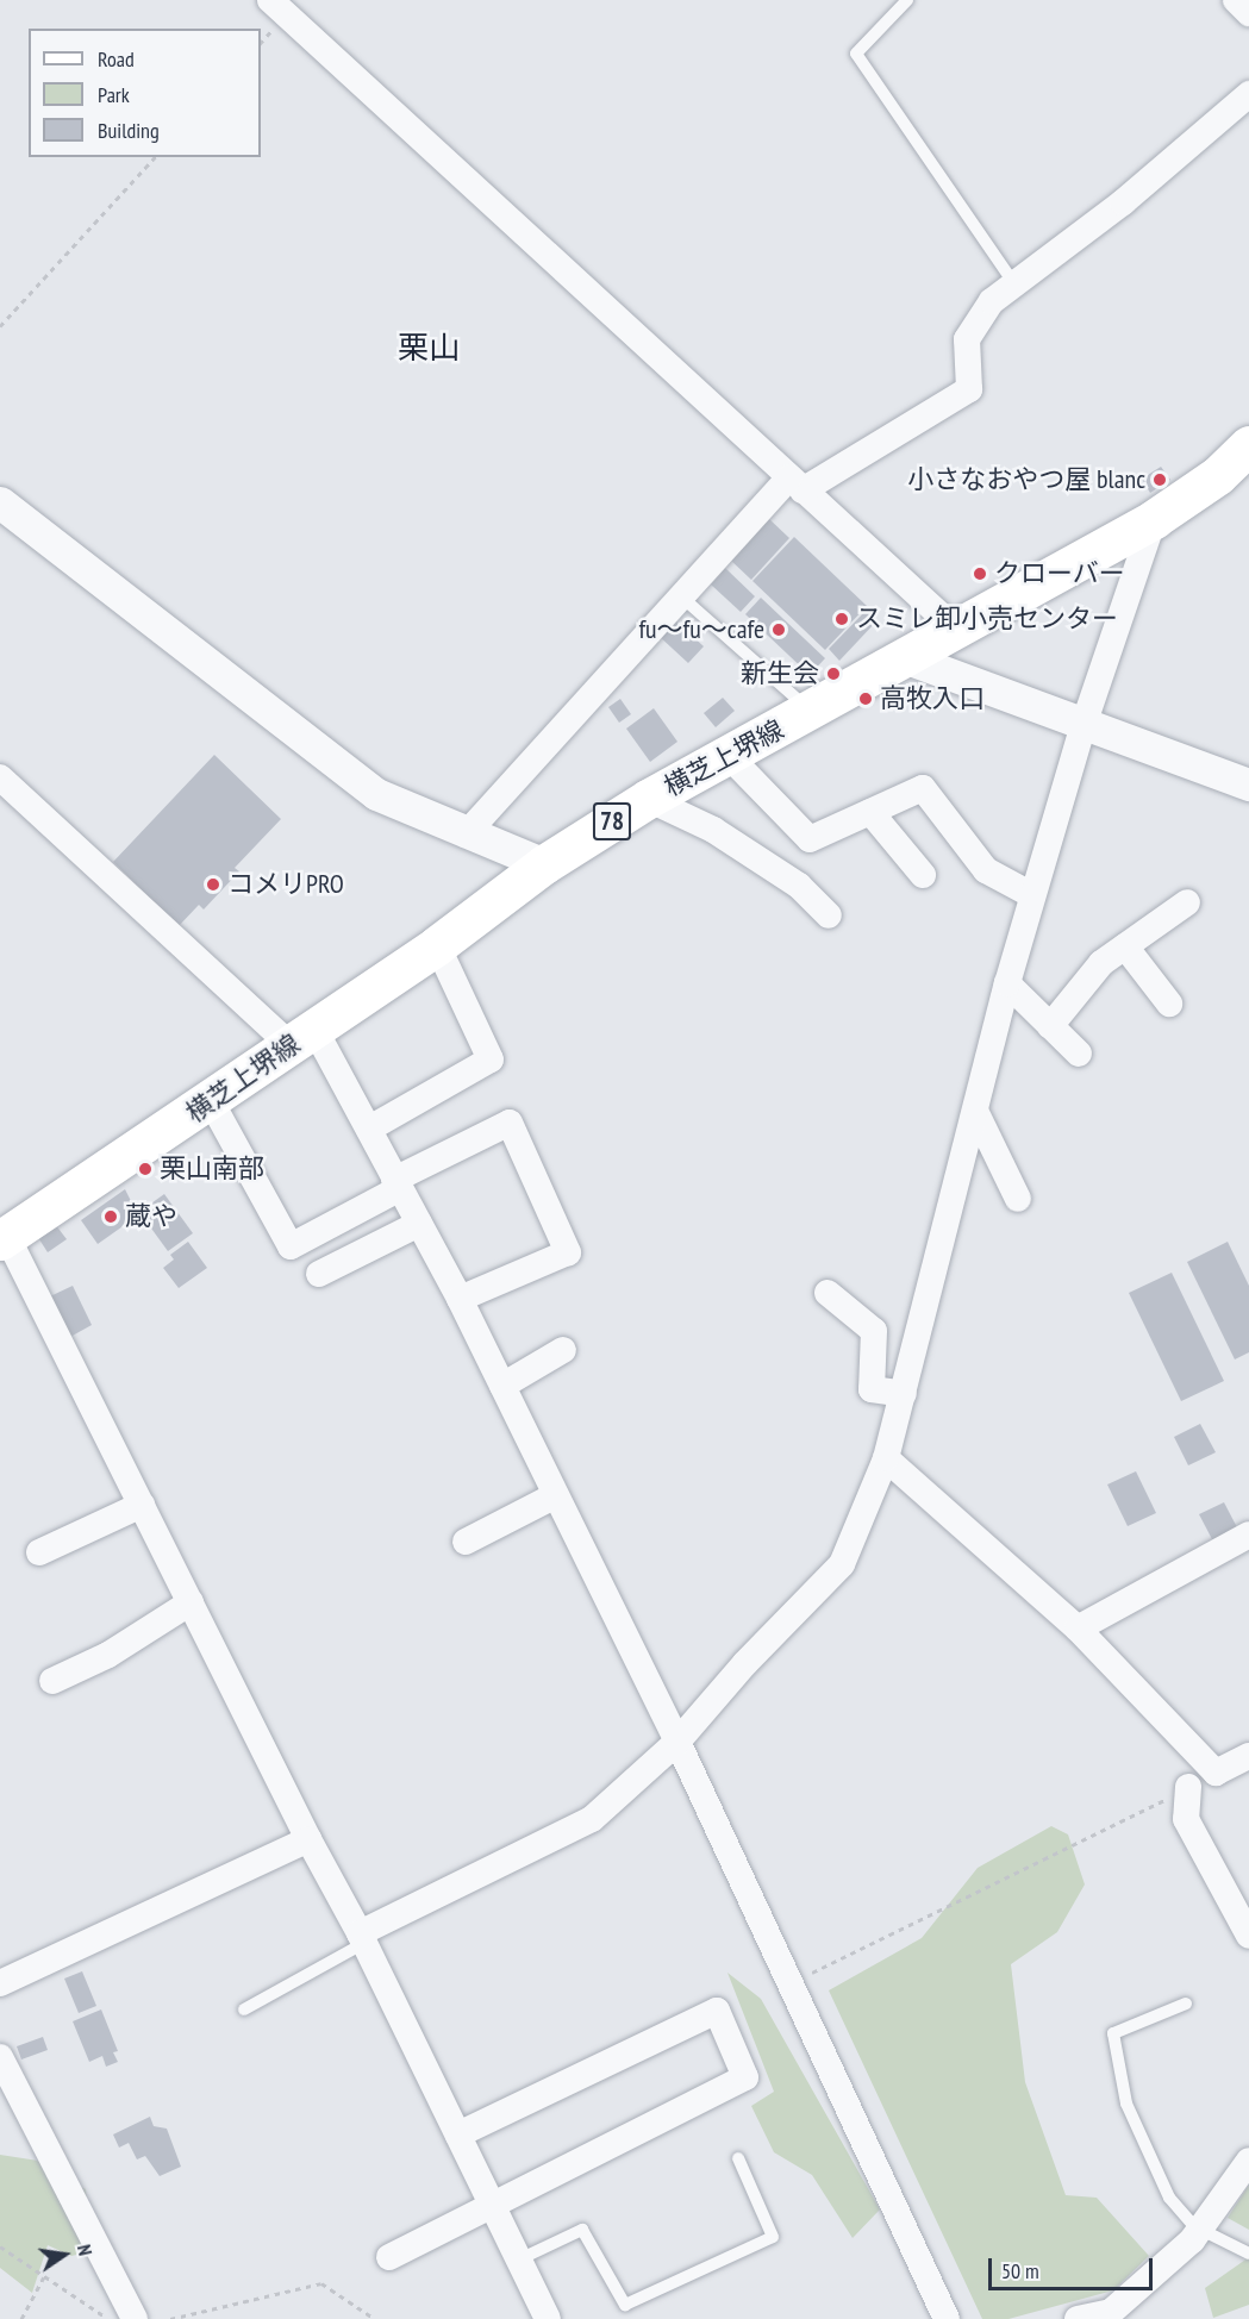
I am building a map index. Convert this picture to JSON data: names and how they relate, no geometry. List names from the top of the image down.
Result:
{
  "streets": {
    "main road": ["横芝上堺線", "78"]
  },
  "districts": ["栗山"],
  "places": [
    "小さなおやつ屋 blanc",
    "クローバー",
    "スミレ卸小売センター",
    "fu～fu～cafe",
    "新生会",
    "高牧入口",
    "コメリPRO",
    "栗山南部",
    "蔵や"
  ],
  "legend": ["Road", "Park", "Building"],
  "scale_bar": "50 m",
  "north": "right"
}
